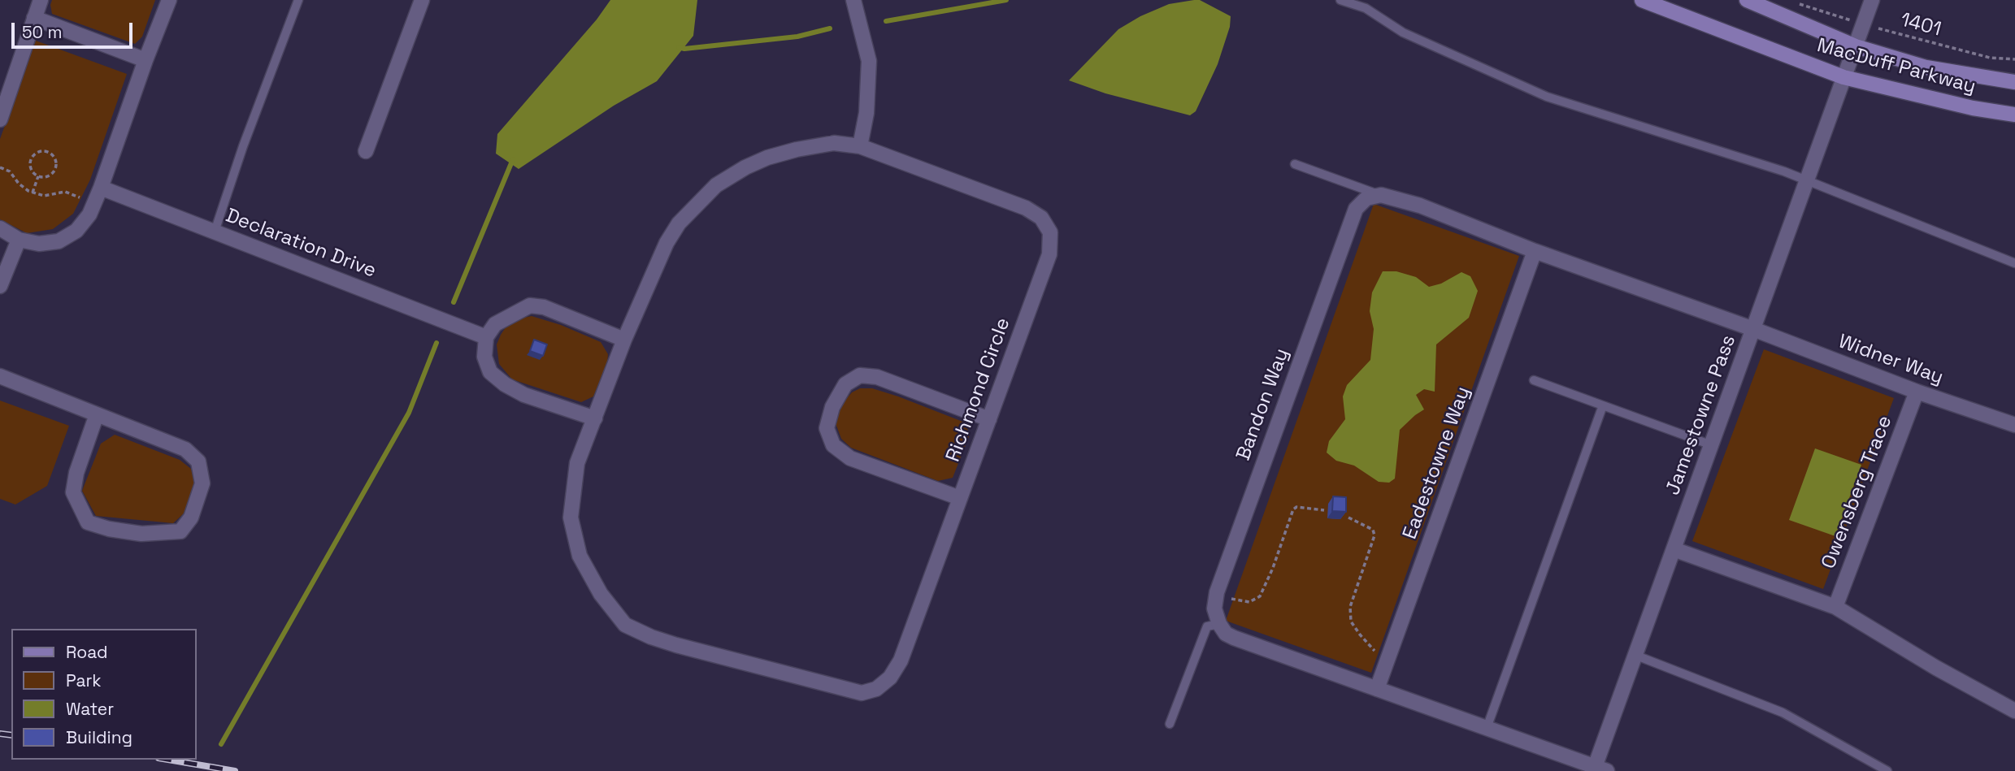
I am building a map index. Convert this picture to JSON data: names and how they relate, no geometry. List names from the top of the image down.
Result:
{
  "streets": {
    "street": [
      "MacDuff Parkway",
      "Declaration Drive",
      "Widner Way",
      "Richmond Circle",
      "Bandon Way",
      "Jamestowne Pass",
      "Eadestowne Way",
      "Owensberg Trace"
    ],
    "path": ["1401"]
  },
  "crossings": [
    ["1401", "Jamestowne Pass"],
    ["MacDuff Parkway", "Jamestowne Pass"],
    ["Widner Way", "Jamestowne Pass"],
    ["Widner Way", "Owensberg Trace"]
  ],
  "legend": [
    "Road",
    "Park",
    "Water",
    "Building"
  ],
  "scale_bar": "50 m"
}
